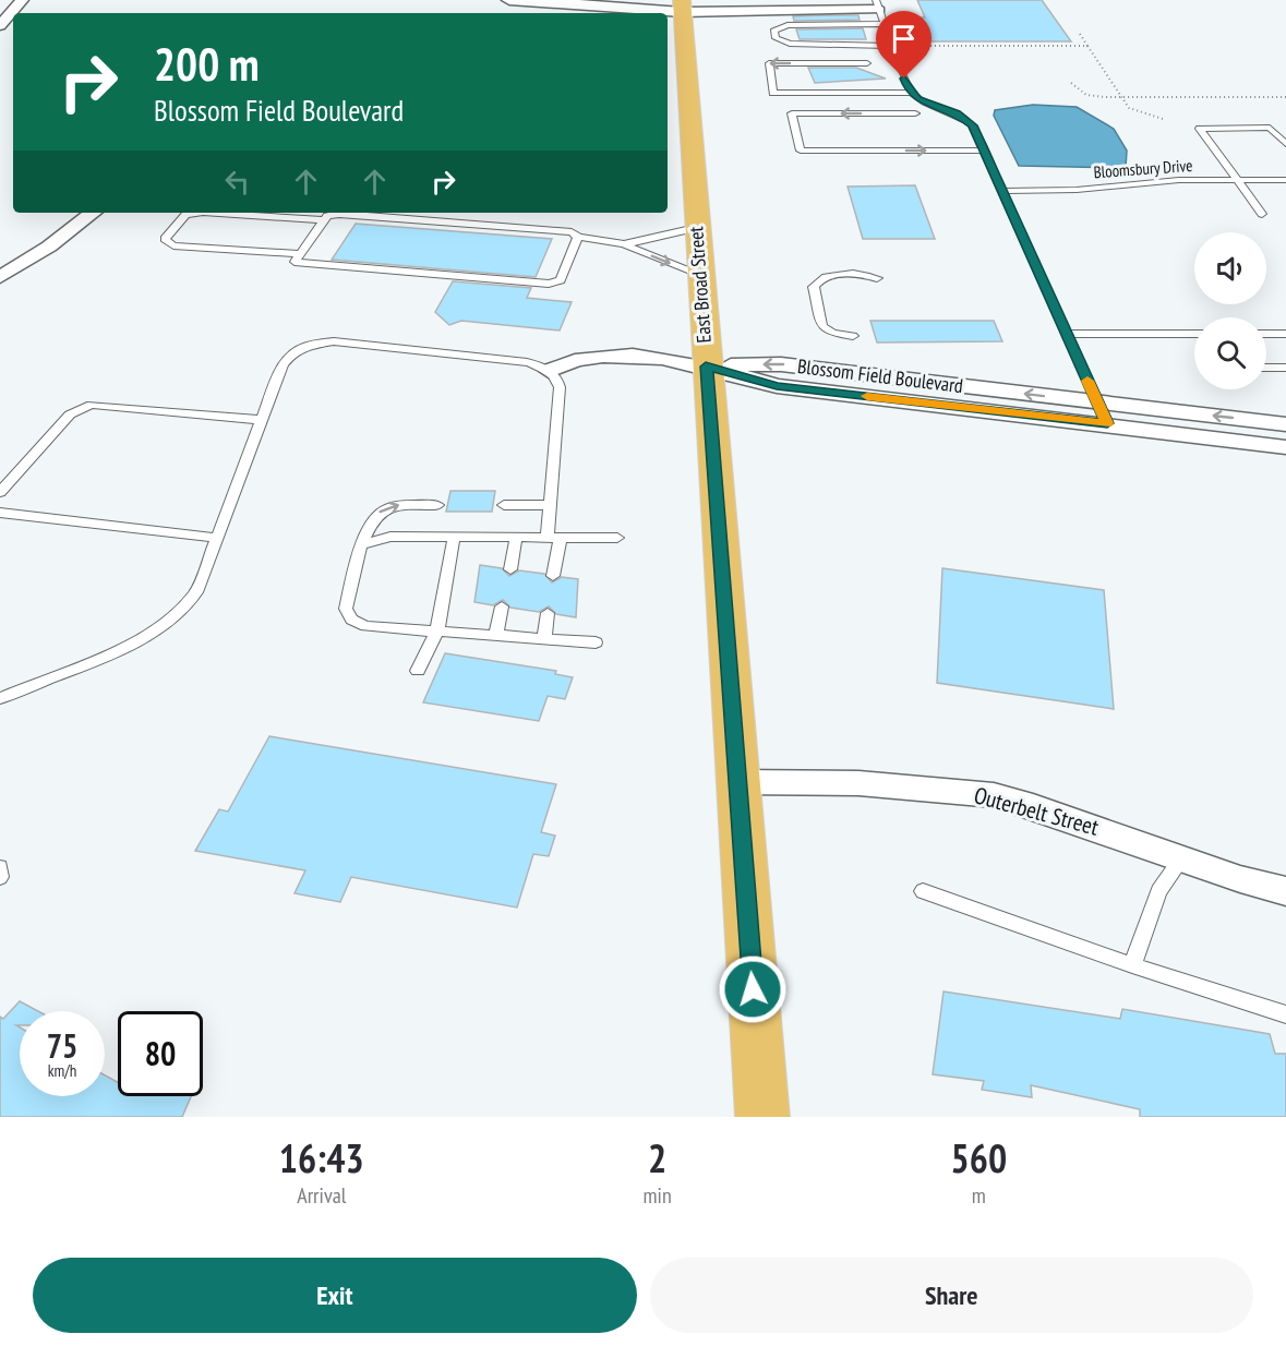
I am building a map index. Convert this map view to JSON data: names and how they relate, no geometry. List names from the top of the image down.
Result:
{
  "streets": {
    "highway": ["East Broad Street"],
    "street": ["Blossom Field Boulevard", "Outerbelt Street"],
    "lane": ["Bloomsbury Drive"]
  },
  "crossings": [
    ["East Broad Street", "Blossom Field Boulevard"],
    ["East Broad Street", "Outerbelt Street"]
  ],
  "page": {
    "turn": ["200 m", "Blossom Field Boulevard"],
    "speed": "75 km/h",
    "limit": "80",
    "eta": [
      "16:43",
      "Arrival",
      "2",
      "min",
      "560",
      "m"
    ],
    "buttons": ["Exit", "Share"]
  }
}
